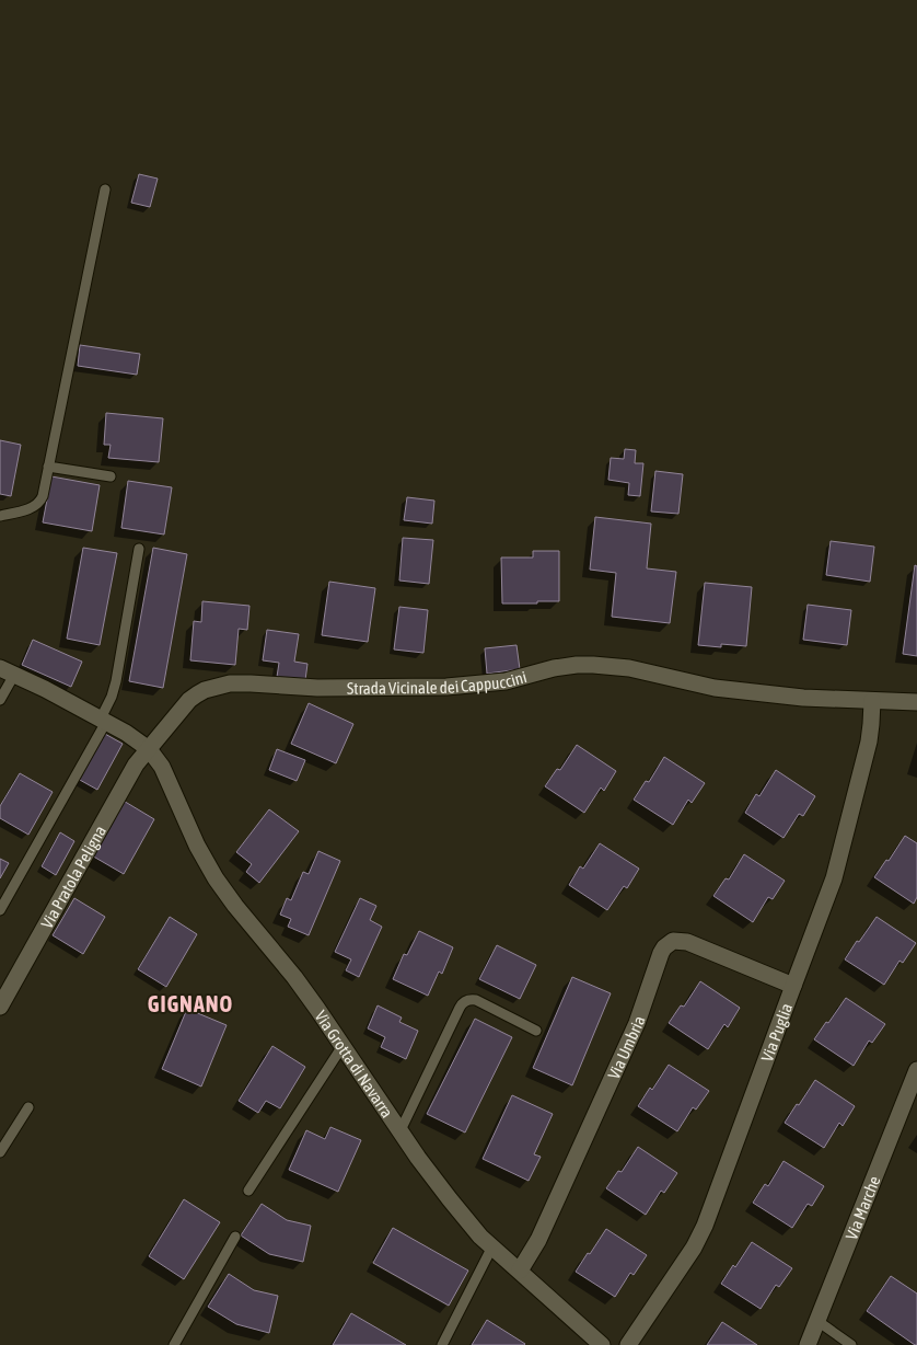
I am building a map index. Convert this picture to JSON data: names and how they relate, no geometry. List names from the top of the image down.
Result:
{
  "streets": {
    "street": [
      "Strada Vicinale dei Cappuccini",
      "Via Pratola Peligna",
      "Via Puglia",
      "Via Umbria",
      "Via Grotta di Navarra",
      "Via Marche"
    ]
  },
  "crossings": [
    ["Strada Vicinale dei Cappuccini", "Via Pratola Peligna"],
    ["Strada Vicinale dei Cappuccini", "Via Puglia"],
    ["Strada Vicinale dei Cappuccini", "Via Grotta di Navarra"],
    ["Via Pratola Peligna", "Via Grotta di Navarra"],
    ["Via Puglia", "Via Umbria"],
    ["Via Umbria", "Via Grotta di Navarra"]
  ],
  "districts": ["GIGNANO"]
}
